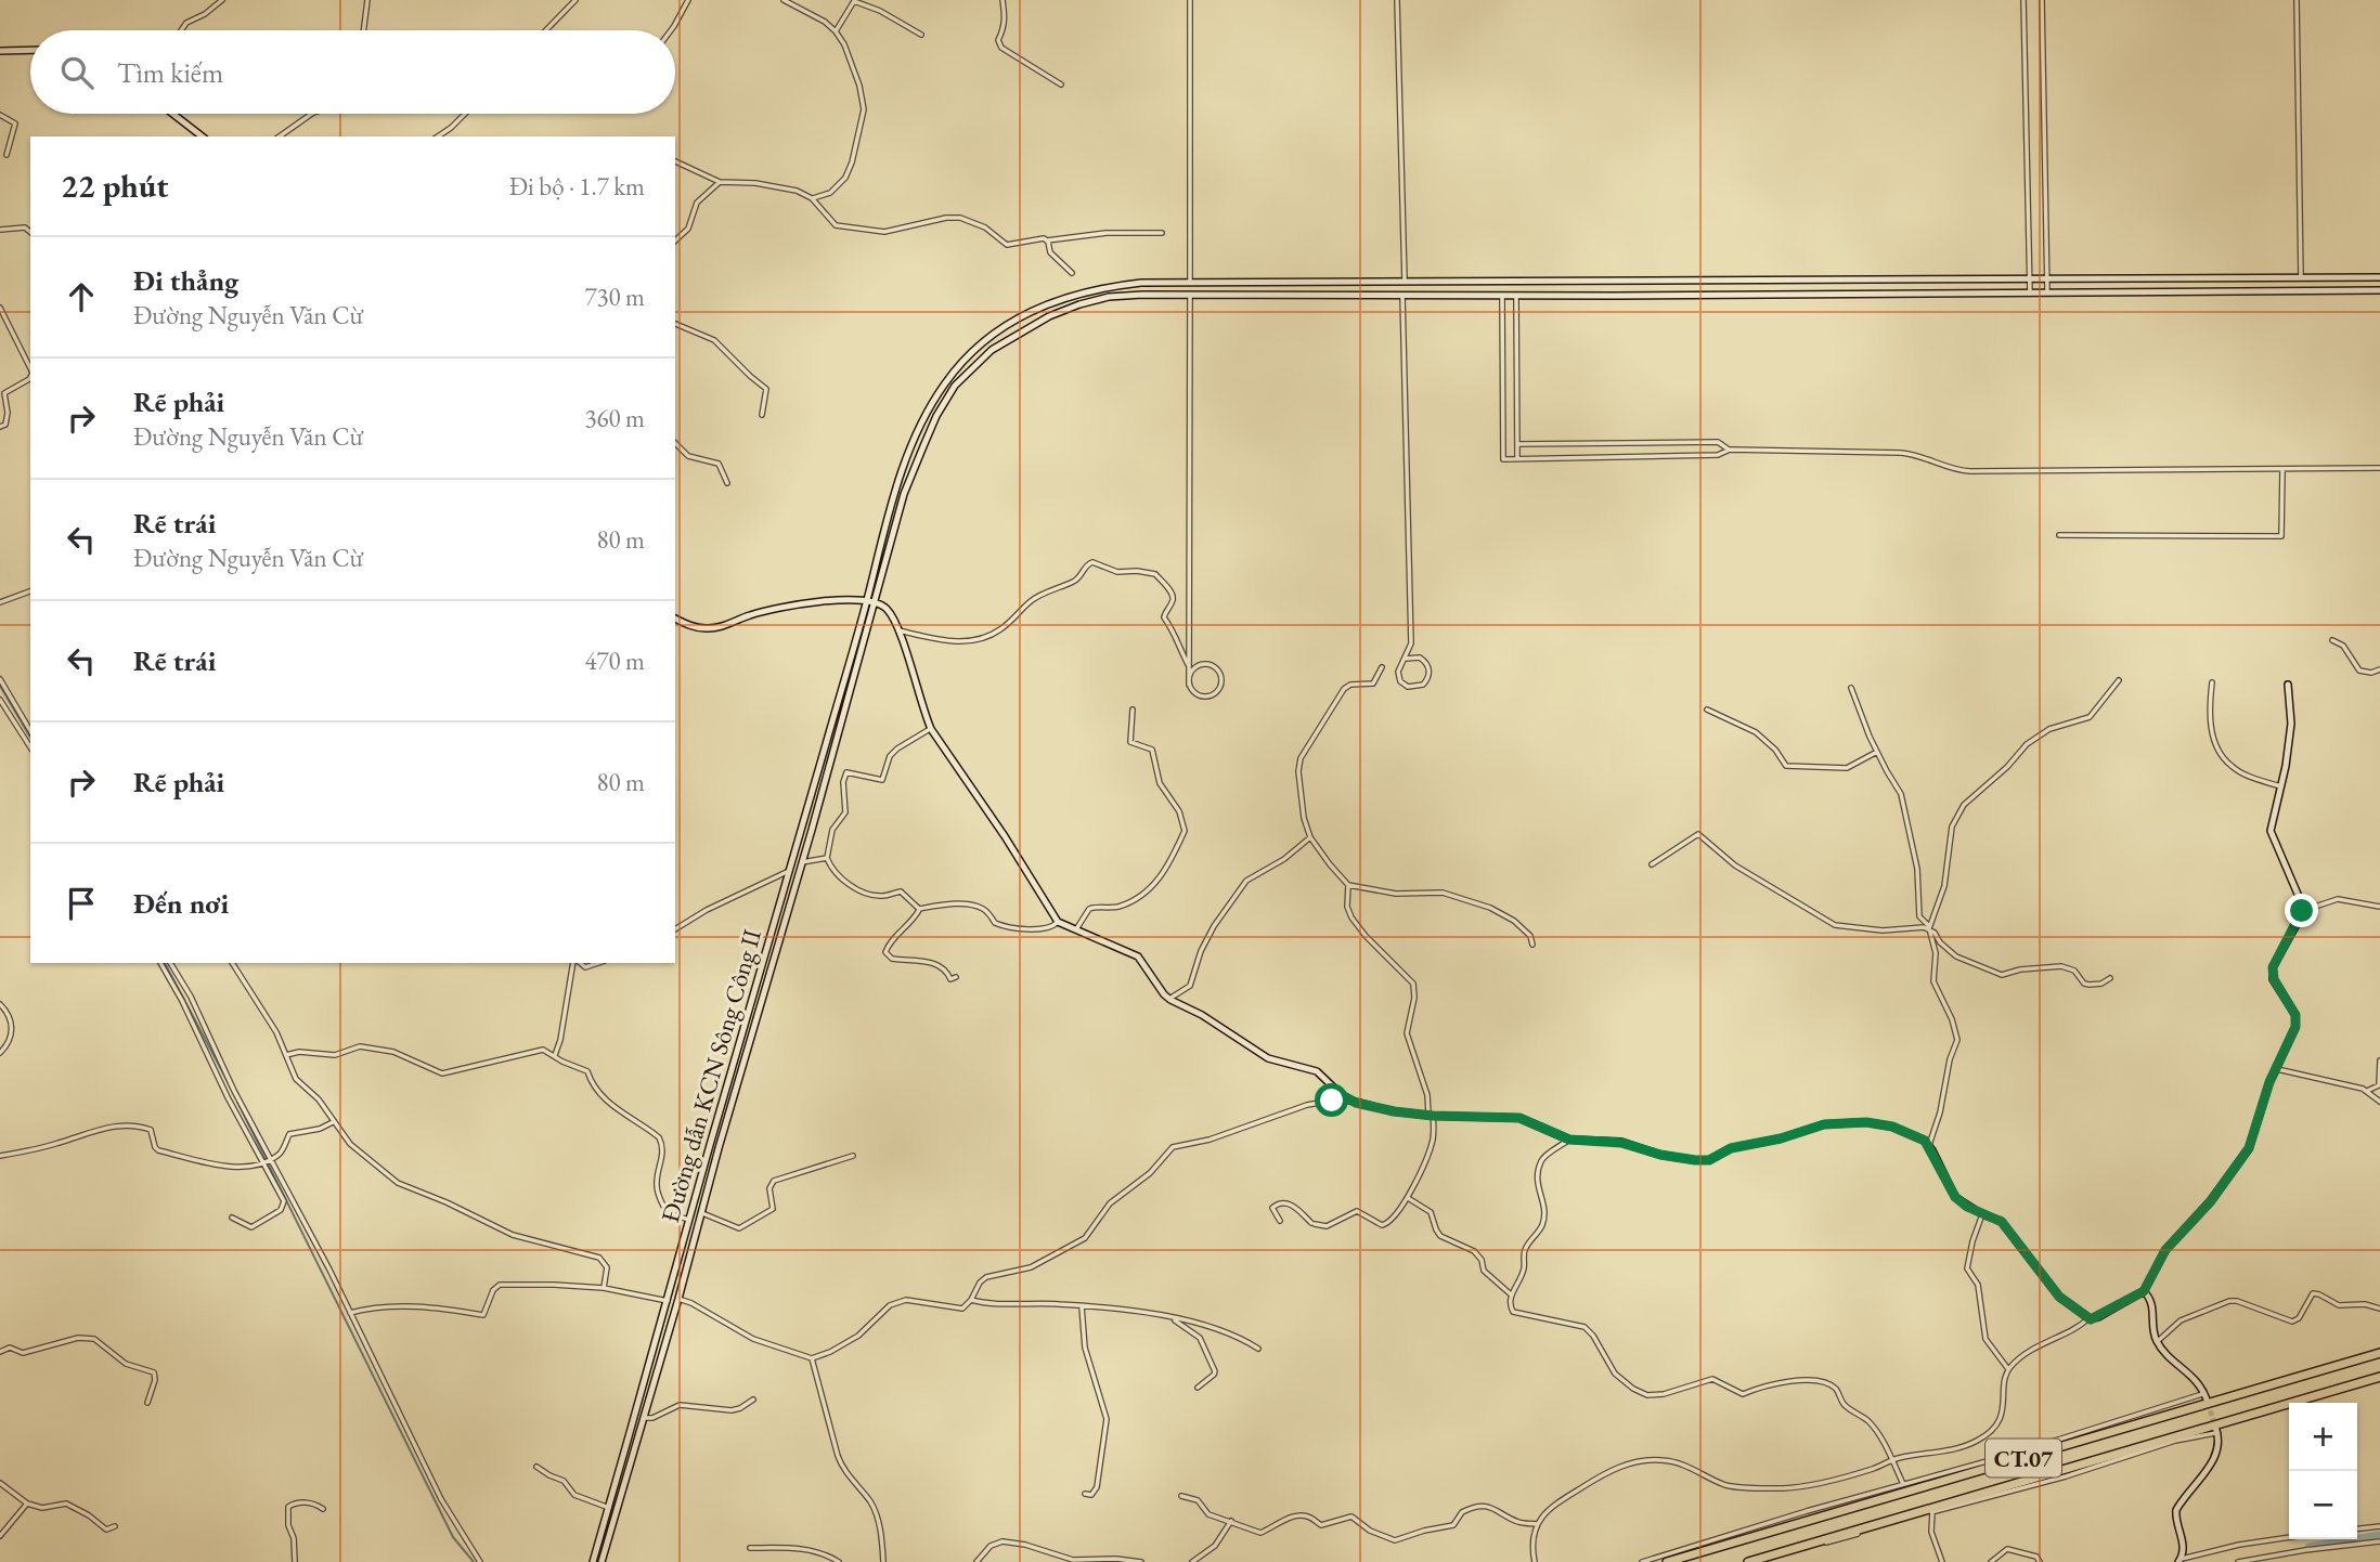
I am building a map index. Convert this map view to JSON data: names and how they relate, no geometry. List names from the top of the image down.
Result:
{
  "streets": {
    "highway": ["CT.07"],
    "street": ["Đường dẫn KCN Sông Công II"]
  },
  "page": {
    "search": "Tìm kiếm",
    "heading": ["22 phút", "Đi bộ · 1.7 km"],
    "list": [
      ["Đi thẳng", "Đường Nguyễn Văn Cừ", "730 m"],
      ["Rẽ phải", "Đường Nguyễn Văn Cừ", "360 m"],
      ["Rẽ trái", "Đường Nguyễn Văn Cừ", "80 m"],
      ["Rẽ trái", "470 m"],
      ["Rẽ phải", "80 m"],
      "Đến nơi"
    ],
    "map_buttons": ["+", "−"]
  }
}
